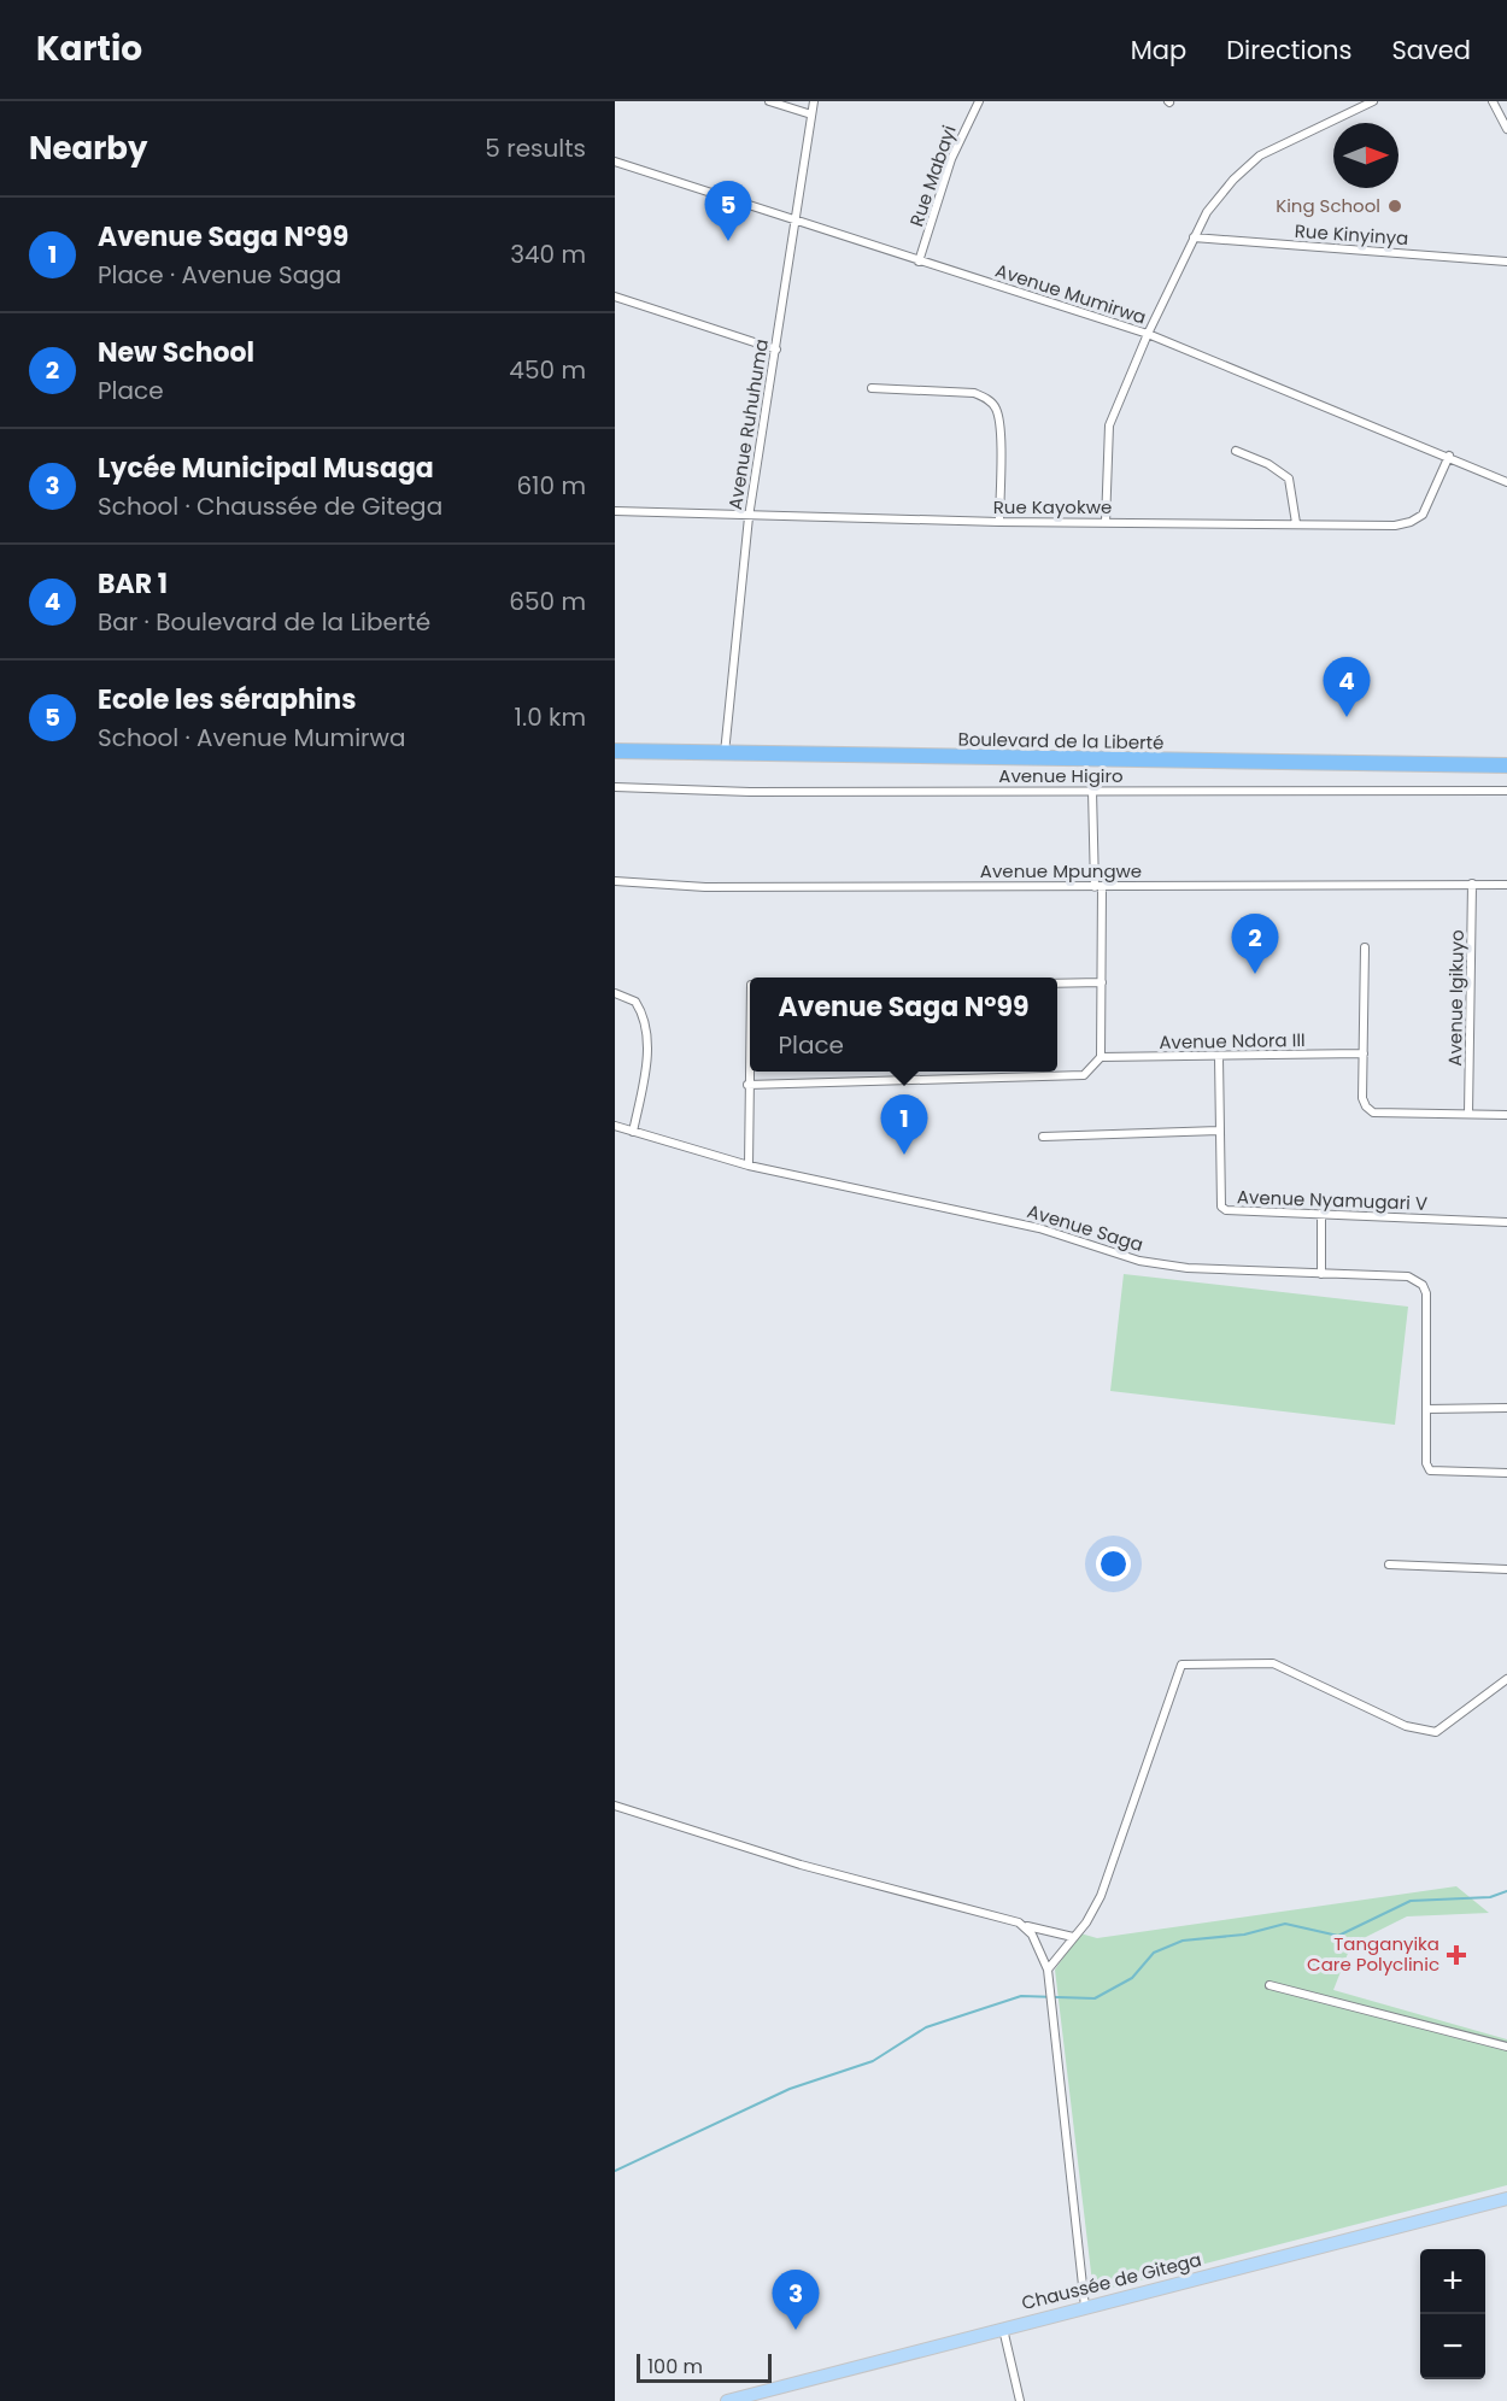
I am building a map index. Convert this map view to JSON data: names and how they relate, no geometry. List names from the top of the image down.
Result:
{
  "streets": {
    "highway": ["Boulevard de la Liberté"],
    "main road": ["Chaussée de Gitega"],
    "street": [
      "Rue Mabayi",
      "Rue Kinyinya",
      "Avenue Mumirwa",
      "Avenue Ruhuhuma",
      "Rue Kayokwe",
      "Avenue Higiro",
      "Avenue Mpungwe",
      "Avenue Igikuyo",
      "Avenue Ndora III",
      "Avenue Nyamugari V",
      "Avenue Saga"
    ]
  },
  "crossings": [
    ["Rue Mabayi", "Avenue Mumirwa"],
    ["Avenue Mumirwa", "Avenue Ruhuhuma"],
    ["Avenue Mumirwa", "Rue Kayokwe"],
    ["Avenue Ruhuhuma", "Rue Kayokwe"],
    ["Avenue Ruhuhuma", "Boulevard de la Liberté"],
    ["Avenue Mpungwe", "Avenue Igikuyo"],
    ["Avenue Ndora III", "Avenue Nyamugari V"]
  ],
  "places": {
    "other": ["King School"],
    "health": ["Tanganyika Care Polyclinic"]
  },
  "scale_bar": "100 m",
  "north": "right",
  "page": {
    "header": "Kartio",
    "nav": ["Map", "Directions", "Saved"],
    "heading": ["Nearby", "5 results"],
    "pins": [
      "5",
      "4",
      "2",
      "1",
      "3"
    ],
    "list": [
      {
        "mark": "1",
        "name": "Avenue Saga N°99",
        "note": "Place · Avenue Saga",
        "value": "340 m"
      },
      {
        "mark": "2",
        "name": "New School",
        "note": "Place",
        "value": "450 m"
      },
      {
        "mark": "3",
        "name": "Lycée Municipal Musaga",
        "note": "School · Chaussée de Gitega",
        "value": "610 m"
      },
      {
        "mark": "4",
        "name": "BAR 1",
        "note": "Bar · Boulevard de la Liberté",
        "value": "650 m"
      },
      {
        "mark": "5",
        "name": "Ecole les séraphins",
        "note": "School · Avenue Mumirwa",
        "value": "1.0 km"
      }
    ],
    "popup": ["Avenue Saga N°99", "Place"],
    "map_buttons": ["+", "−"],
    "scale": "100 m"
  }
}
